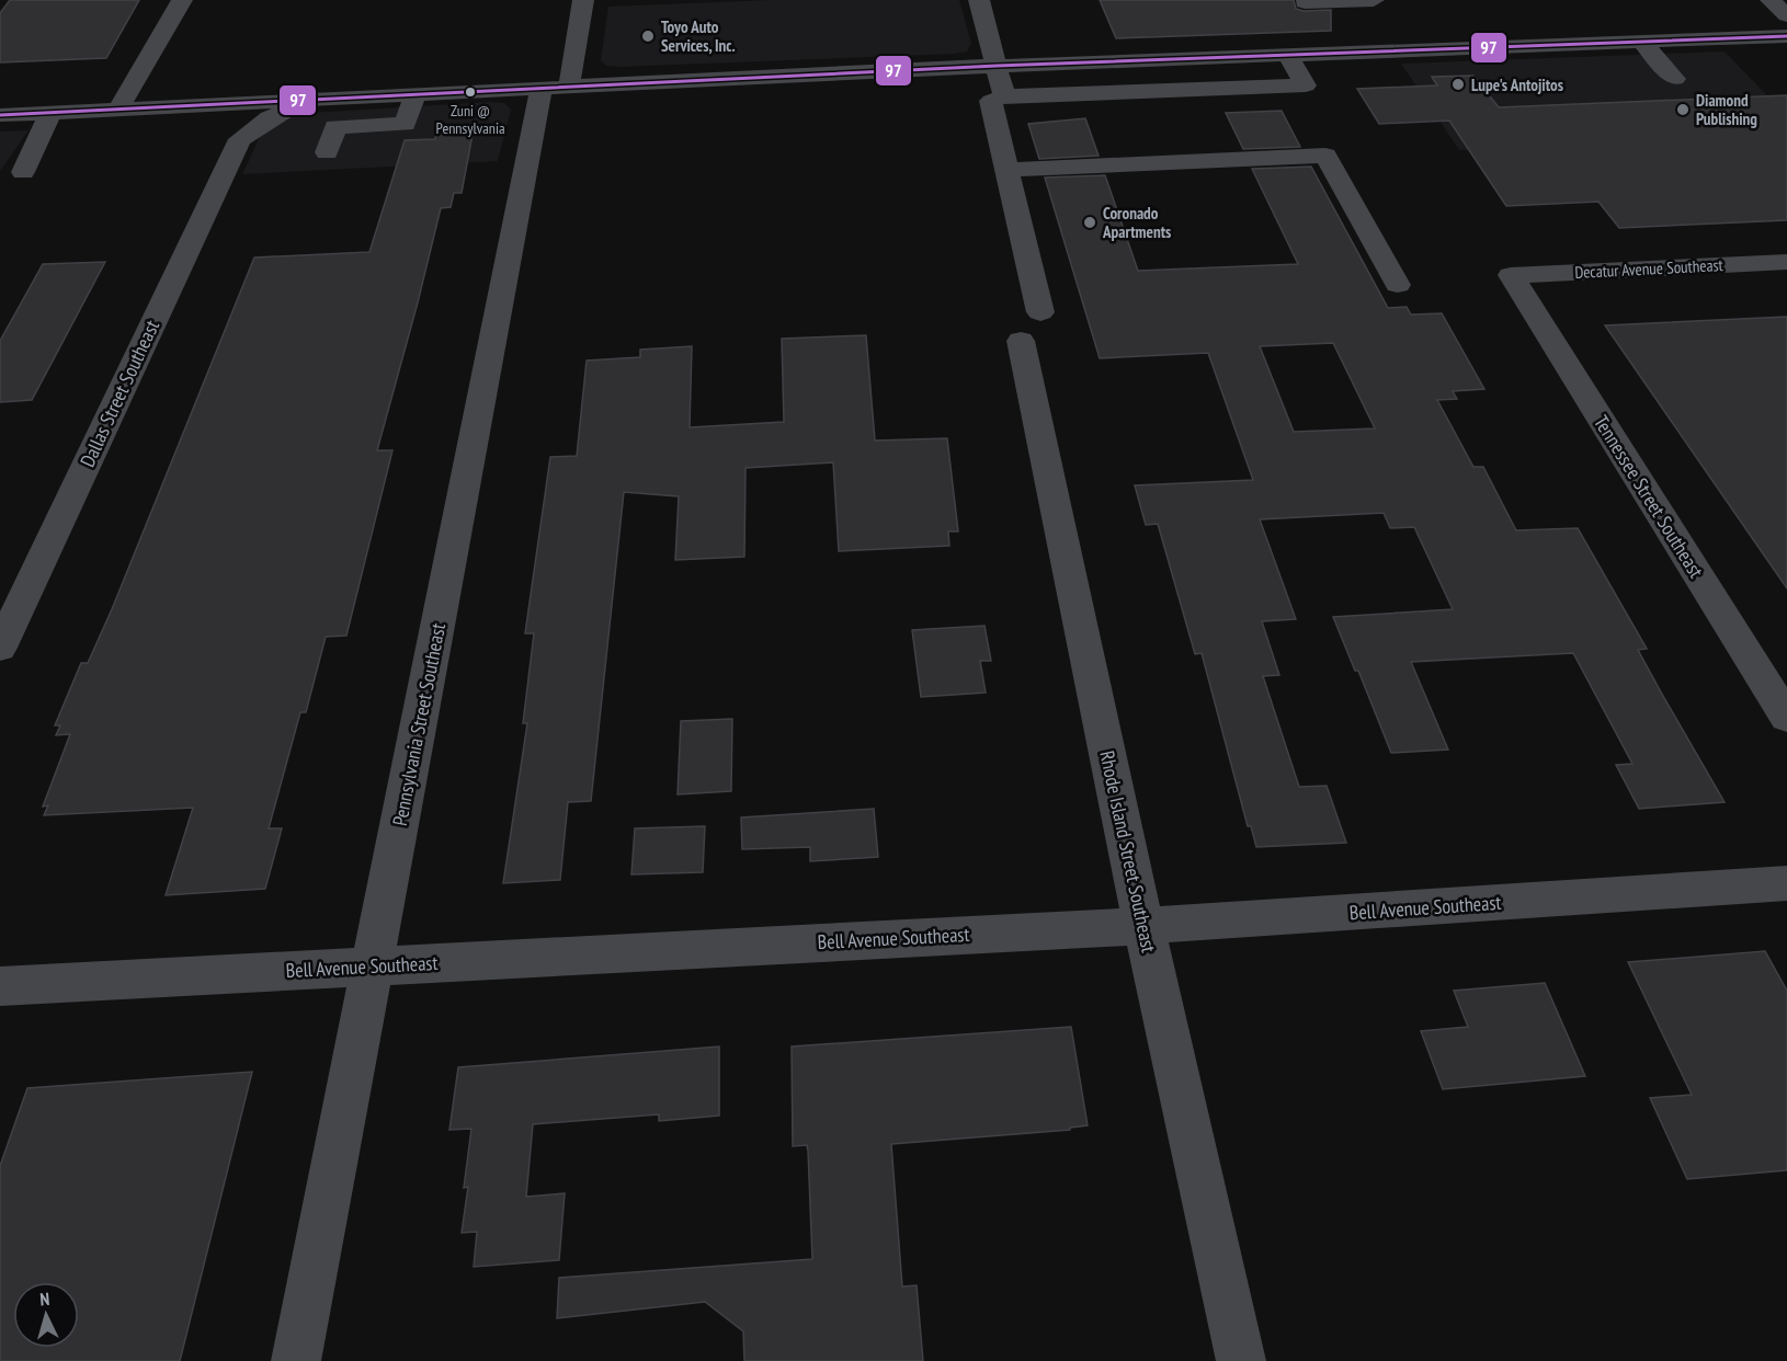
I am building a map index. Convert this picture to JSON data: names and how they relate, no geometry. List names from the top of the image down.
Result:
{
  "streets": {
    "street": [
      "Decatur Avenue Southeast",
      "Dallas Street Southeast",
      "Tennessee Street Southeast",
      "Pennsylvania Street Southeast",
      "Rhode Island Street Southeast",
      "Bell Avenue Southeast"
    ]
  },
  "crossings": [
    ["Decatur Avenue Southeast", "Tennessee Street Southeast"],
    ["Pennsylvania Street Southeast", "Bell Avenue Southeast"],
    ["Rhode Island Street Southeast", "Bell Avenue Southeast"]
  ],
  "places": [
    "Toyo Auto Services, Inc.",
    "Lupe's Antojitos",
    "Zuni @ Pennsylvania",
    "Diamond Publishing",
    "Coronado Apartments"
  ],
  "lines": ["transit line 97"],
  "north": "top"
}
